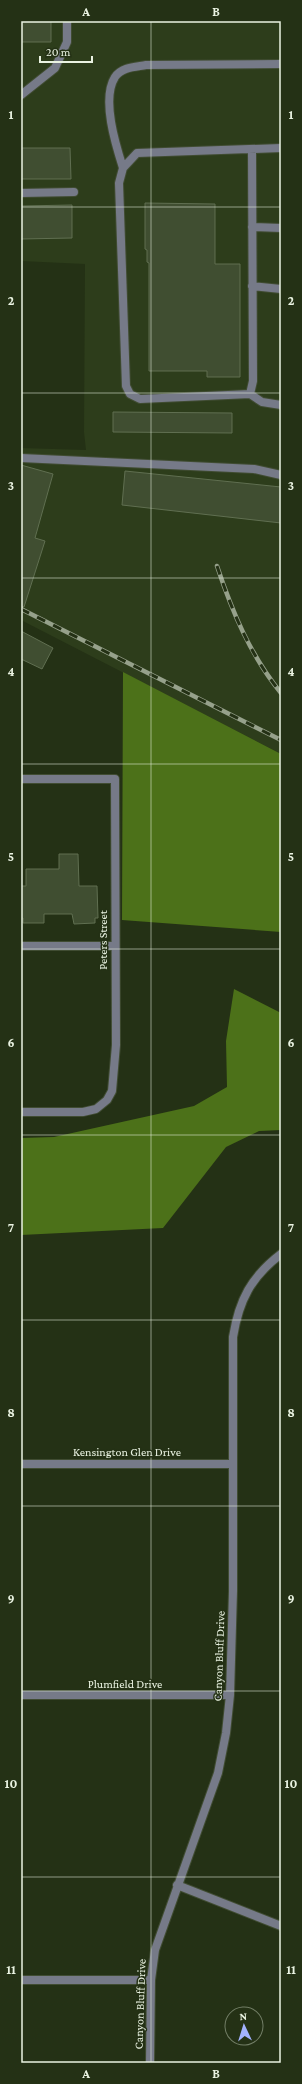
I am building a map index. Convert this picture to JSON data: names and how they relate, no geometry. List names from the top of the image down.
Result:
{
  "streets": {
    "street": [
      "Peters Street",
      "Kensington Glen Drive",
      "Canyon Bluff Drive",
      "Plumfield Drive"
    ]
  },
  "crossings": [
    ["Kensington Glen Drive", "Canyon Bluff Drive"],
    ["Canyon Bluff Drive", "Plumfield Drive"]
  ],
  "scale_bar": "20 m",
  "north": "top",
  "grid": {
    "columns": ["A", "B"],
    "rows": [
      "1",
      "2",
      "3",
      "4",
      "5",
      "6",
      "7",
      "8",
      "9",
      "10",
      "11"
    ]
  }
}
